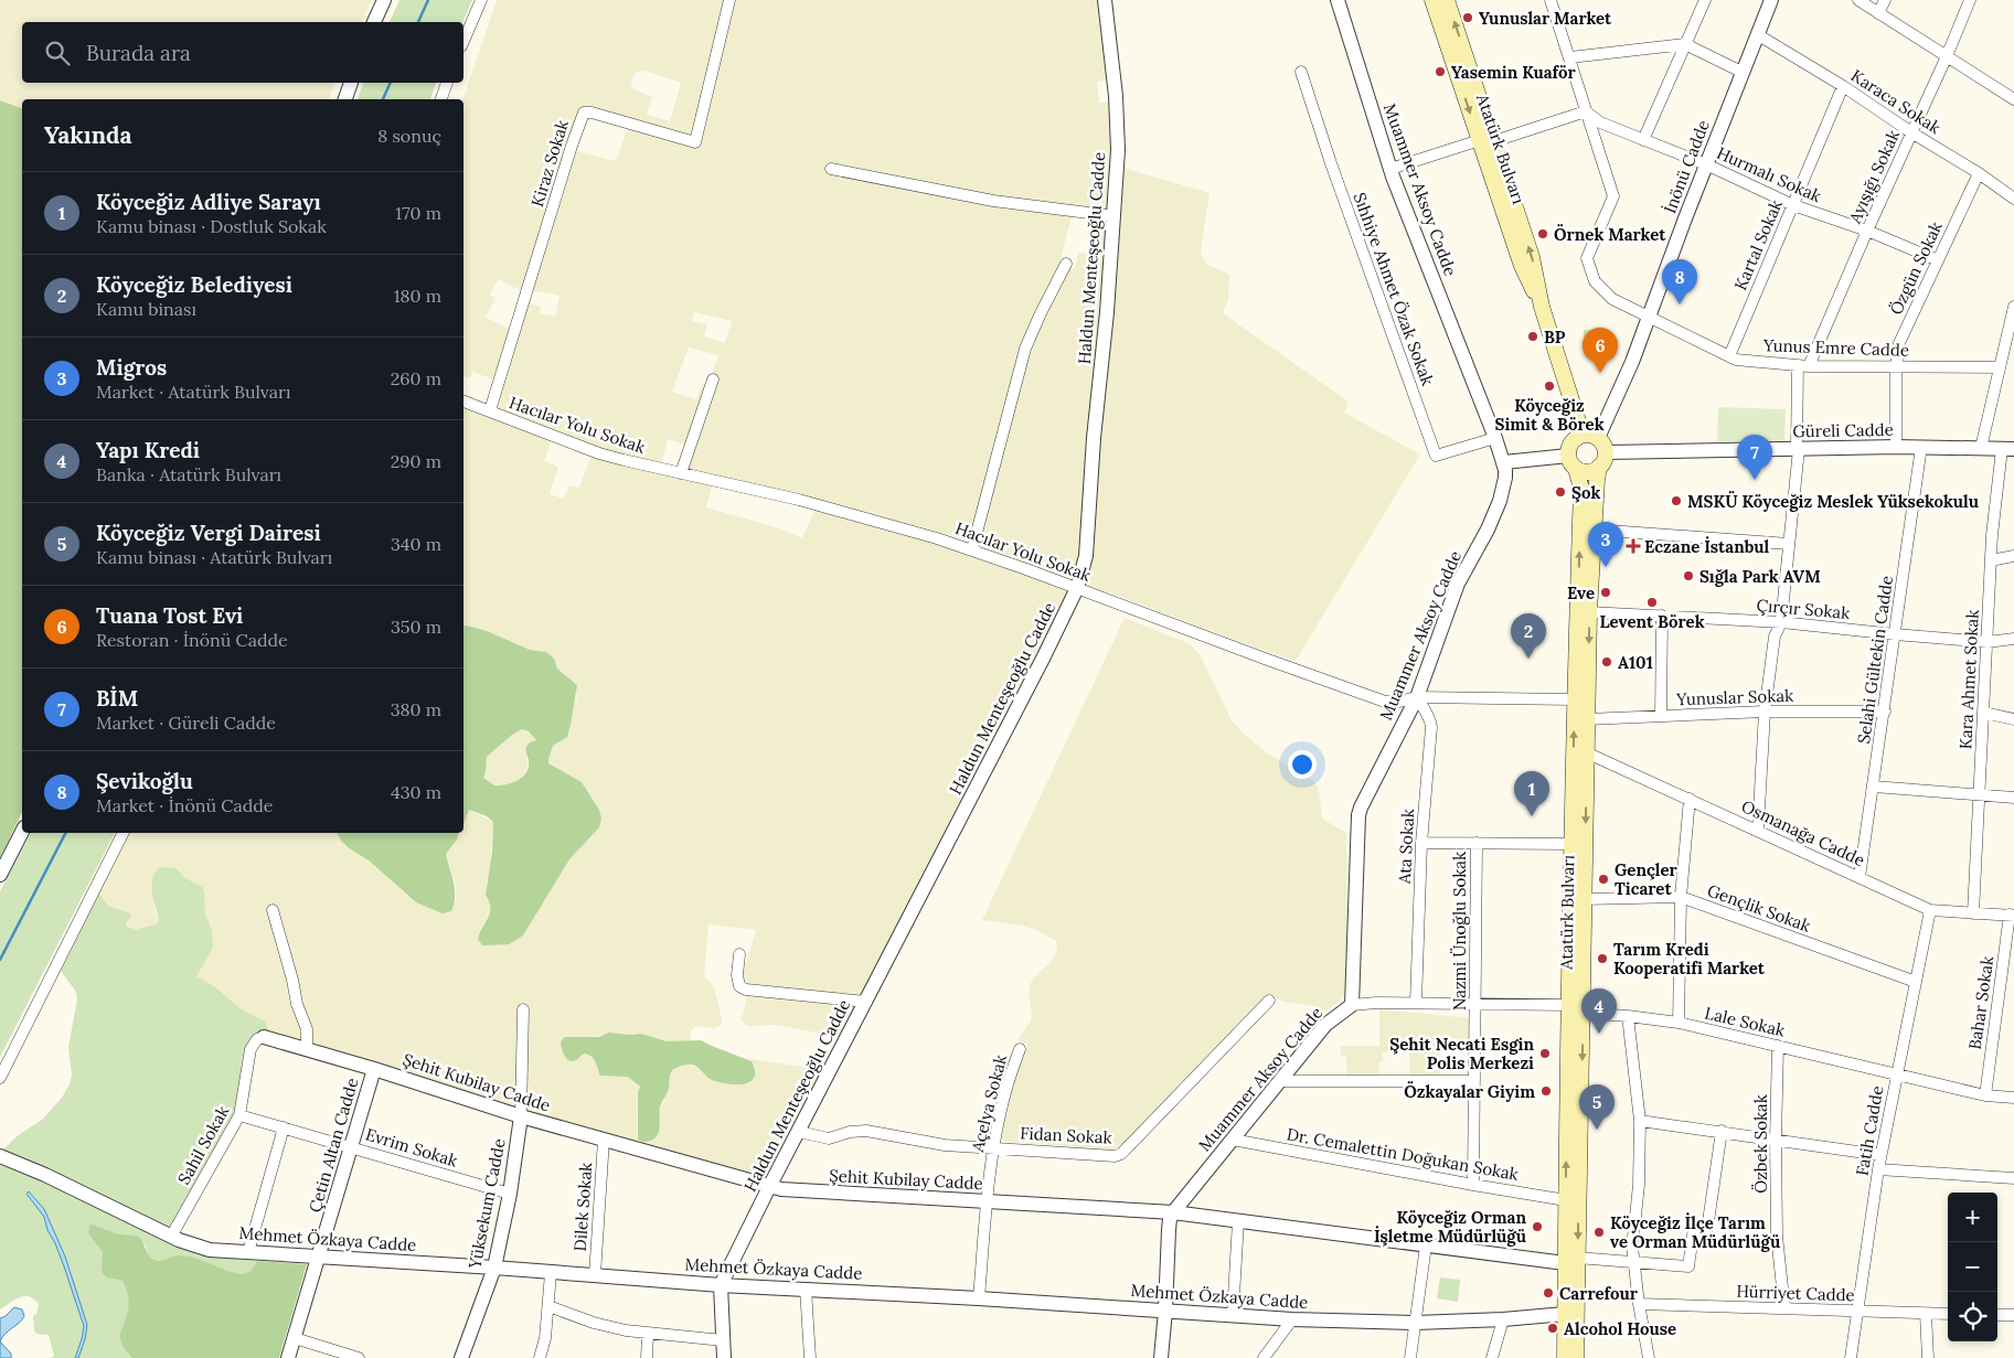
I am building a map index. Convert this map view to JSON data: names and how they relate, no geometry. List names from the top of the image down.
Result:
{
  "streets": {
    "main road": ["Atatürk Bulvarı"],
    "street": [
      "Karaca Sokak",
      "Kiraz Sokak",
      "İnönü Cadde",
      "Hurmalı Sokak",
      "Ayışığı Sokak",
      "Muammer Aksoy Cadde",
      "Kartal Sokak",
      "Haldun Menteşeoğlu Cadde",
      "Özgün Sokak",
      "Sıhhiye Ahmet Özak Sokak",
      "Yunus Emre Cadde",
      "Hacılar Yolu Sokak",
      "Güreli Cadde",
      "Çırçır Sokak",
      "Selahi Gültekin Cadde",
      "Kara Ahmet Sokak",
      "Yunuslar Sokak",
      "Osmanağa Cadde",
      "Ata Sokak",
      "Gençlik Sokak",
      "Nazmi Ünoğlu Sokak",
      "Bahar Sokak",
      "Lale Sokak",
      "Şehit Kubilay Cadde",
      "Açelya Sokak",
      "Fatih Cadde",
      "Fidan Sokak",
      "Özbek Sokak",
      "Sahil Sokak",
      "Çetin Altan Cadde",
      "Evrim Sokak",
      "Dr. Cemalettin Doğukan Sokak",
      "Yüksekum Cadde",
      "Dilek Sokak",
      "Mehmet Özkaya Cadde",
      "Hürriyet Cadde"
    ]
  },
  "crossings": [
    ["Karaca Sokak", "İnönü Cadde"],
    ["Karaca Sokak", "Ayışığı Sokak"],
    ["Karaca Sokak", "Kartal Sokak"],
    ["Karaca Sokak", "Özgün Sokak"],
    ["Atatürk Bulvarı", "İnönü Cadde"],
    ["Atatürk Bulvarı", "Hacılar Yolu Sokak"],
    ["Atatürk Bulvarı", "Güreli Cadde"],
    ["Atatürk Bulvarı", "Çırçır Sokak"],
    ["Atatürk Bulvarı", "Yunuslar Sokak"],
    ["Atatürk Bulvarı", "Osmanağa Cadde"],
    ["Atatürk Bulvarı", "Gençlik Sokak"],
    ["Atatürk Bulvarı", "Lale Sokak"],
    ["Atatürk Bulvarı", "Şehit Kubilay Cadde"],
    ["Atatürk Bulvarı", "Dr. Cemalettin Doğukan Sokak"],
    ["Atatürk Bulvarı", "Mehmet Özkaya Cadde"],
    ["Kiraz Sokak", "Hacılar Yolu Sokak"],
    ["İnönü Cadde", "Hurmalı Sokak"],
    ["İnönü Cadde", "Yunus Emre Cadde"],
    ["İnönü Cadde", "Güreli Cadde"],
    ["Hurmalı Sokak", "Ayışığı Sokak"],
    ["Hurmalı Sokak", "Kartal Sokak"],
    ["Hurmalı Sokak", "Özgün Sokak"],
    ["Hurmalı Sokak", "Yunus Emre Cadde"],
    ["Ayışığı Sokak", "Yunus Emre Cadde"],
    ["Ayışığı Sokak", "Güreli Cadde"],
    ["Ayışığı Sokak", "Çırçır Sokak"],
    ["Ayışığı Sokak", "Yunuslar Sokak"],
    ["Ayışığı Sokak", "Osmanağa Cadde"],
    ["Muammer Aksoy Cadde", "Sıhhiye Ahmet Özak Sokak"],
    ["Muammer Aksoy Cadde", "Hacılar Yolu Sokak"],
    ["Muammer Aksoy Cadde", "Ata Sokak"],
    ["Muammer Aksoy Cadde", "Şehit Kubilay Cadde"],
    ["Muammer Aksoy Cadde", "Dr. Cemalettin Doğukan Sokak"],
    ["Muammer Aksoy Cadde", "Mehmet Özkaya Cadde"],
    ["Kartal Sokak", "Yunus Emre Cadde"],
    ["Haldun Menteşeoğlu Cadde", "Hacılar Yolu Sokak"],
    ["Haldun Menteşeoğlu Cadde", "Şehit Kubilay Cadde"],
    ["Haldun Menteşeoğlu Cadde", "Fidan Sokak"],
    ["Haldun Menteşeoğlu Cadde", "Mehmet Özkaya Cadde"],
    ["Özgün Sokak", "Yunus Emre Cadde"],
    ["Özgün Sokak", "Güreli Cadde"],
    ["Hacılar Yolu Sokak", "Ata Sokak"],
    ["Güreli Cadde", "Selahi Gültekin Cadde"],
    ["Güreli Cadde", "Kara Ahmet Sokak"],
    ["Çırçır Sokak", "Selahi Gültekin Cadde"],
    ["Çırçır Sokak", "Kara Ahmet Sokak"],
    ["Selahi Gültekin Cadde", "Yunuslar Sokak"],
    ["Selahi Gültekin Cadde", "Osmanağa Cadde"],
    ["Kara Ahmet Sokak", "Osmanağa Cadde"],
    ["Osmanağa Cadde", "Bahar Sokak"],
    ["Osmanağa Cadde", "Fatih Cadde"],
    ["Gençlik Sokak", "Fatih Cadde"],
    ["Nazmi Ünoğlu Sokak", "Dr. Cemalettin Doğukan Sokak"],
    ["Bahar Sokak", "Lale Sokak"],
    ["Lale Sokak", "Fatih Cadde"],
    ["Lale Sokak", "Özbek Sokak"],
    ["Şehit Kubilay Cadde", "Açelya Sokak"],
    ["Şehit Kubilay Cadde", "Sahil Sokak"],
    ["Şehit Kubilay Cadde", "Çetin Altan Cadde"],
    ["Şehit Kubilay Cadde", "Yüksekum Cadde"],
    ["Şehit Kubilay Cadde", "Dilek Sokak"],
    ["Açelya Sokak", "Fidan Sokak"],
    ["Açelya Sokak", "Mehmet Özkaya Cadde"],
    ["Fatih Cadde", "Hürriyet Cadde"],
    ["Özbek Sokak", "Hürriyet Cadde"],
    ["Sahil Sokak", "Evrim Sokak"],
    ["Sahil Sokak", "Mehmet Özkaya Cadde"],
    ["Çetin Altan Cadde", "Evrim Sokak"],
    ["Çetin Altan Cadde", "Mehmet Özkaya Cadde"],
    ["Evrim Sokak", "Yüksekum Cadde"],
    ["Yüksekum Cadde", "Mehmet Özkaya Cadde"],
    ["Dilek Sokak", "Mehmet Özkaya Cadde"]
  ],
  "places": {
    "other": [
      "Yunuslar Market",
      "Yasemin Kuaför",
      "Örnek Market",
      "BP",
      "Köyceğiz Simit & Börek",
      "Şok",
      "MSKÜ Köyceğiz Meslek Yüksekokulu",
      "Sığla Park AVM",
      "Eve",
      "Levent Börek",
      "A101",
      "Gençler Ticaret",
      "Tarım Kredi Kooperatifi Market",
      "Şehit Necati Esgin Polis Merkezi",
      "Özkayalar Giyim",
      "Köyceğiz Orman İşletme Müdürlüğü",
      "Köyceğiz İlçe Tarım ve Orman Müdürlüğü",
      "Carrefour",
      "Alcohol House"
    ],
    "health": ["Eczane İstanbul"]
  },
  "page": {
    "search": "Burada ara",
    "heading": ["Yakında", "8 sonuç"],
    "list": [
      {
        "mark": "1",
        "name": "Köyceğiz Adliye Sarayı",
        "note": "Kamu binası · Dostluk Sokak",
        "value": "170 m"
      },
      {
        "mark": "2",
        "name": "Köyceğiz Belediyesi",
        "note": "Kamu binası",
        "value": "180 m"
      },
      {
        "mark": "3",
        "name": "Migros",
        "note": "Market · Atatürk Bulvarı",
        "value": "260 m"
      },
      {
        "mark": "4",
        "name": "Yapı Kredi",
        "note": "Banka · Atatürk Bulvarı",
        "value": "290 m"
      },
      {
        "mark": "5",
        "name": "Köyceğiz Vergi Dairesi",
        "note": "Kamu binası · Atatürk Bulvarı",
        "value": "340 m"
      },
      {
        "mark": "6",
        "name": "Tuana Tost Evi",
        "note": "Restoran · İnönü Cadde",
        "value": "350 m"
      },
      {
        "mark": "7",
        "name": "BİM",
        "note": "Market · Güreli Cadde",
        "value": "380 m"
      },
      {
        "mark": "8",
        "name": "Şevikoğlu",
        "note": "Market · İnönü Cadde",
        "value": "430 m"
      }
    ],
    "pins": [
      "8",
      "6",
      "7",
      "3",
      "2",
      "1",
      "4",
      "5"
    ],
    "map_buttons": ["+", "−"]
  }
}
